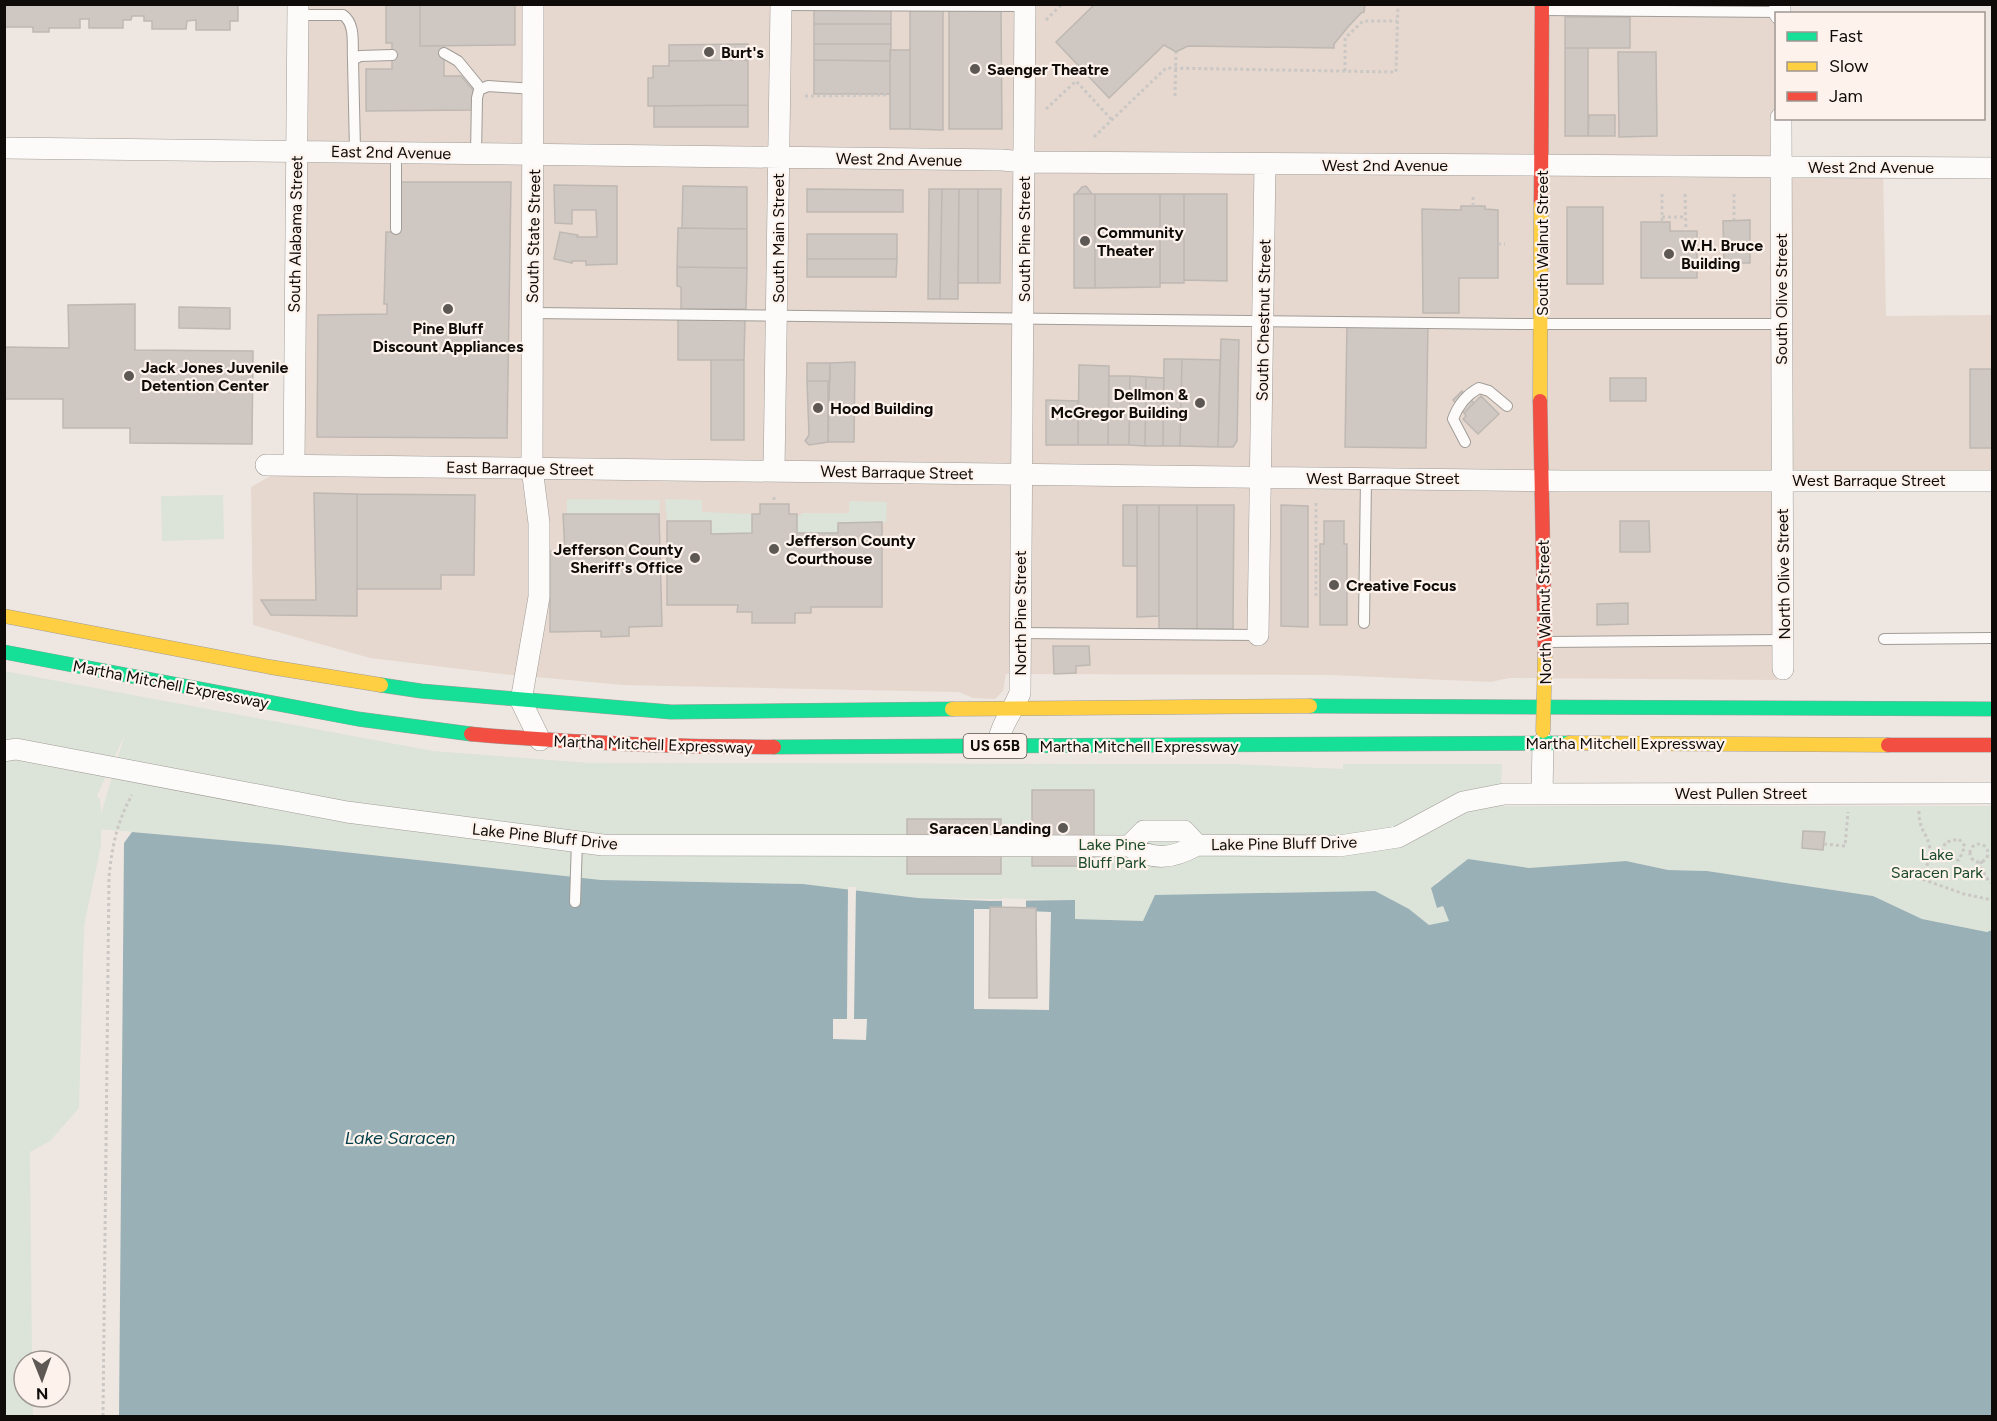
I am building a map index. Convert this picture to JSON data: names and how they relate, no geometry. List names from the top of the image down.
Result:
{
  "streets": {
    "main road": [
      "South Walnut Street",
      "North Walnut Street",
      "Martha Mitchell Expressway",
      "US 65B"
    ],
    "street": [
      "East 2nd Avenue",
      "West 2nd Avenue",
      "South Alabama Street",
      "South State Street",
      "South Main Street",
      "South Pine Street",
      "South Olive Street",
      "South Chestnut Street",
      "East Barraque Street",
      "West Barraque Street",
      "North Olive Street",
      "North Pine Street",
      "West Pullen Street",
      "Lake Pine Bluff Drive"
    ]
  },
  "crossings": [
    ["East 2nd Avenue", "West 2nd Avenue"],
    ["East 2nd Avenue", "South Alabama Street"],
    ["East 2nd Avenue", "South State Street"],
    ["East 2nd Avenue", "South Main Street"],
    ["West 2nd Avenue", "South Main Street"],
    ["West 2nd Avenue", "South Pine Street"],
    ["West 2nd Avenue", "South Walnut Street"],
    ["West 2nd Avenue", "South Olive Street"],
    ["West 2nd Avenue", "South Chestnut Street"],
    ["South Alabama Street", "East Barraque Street"],
    ["South State Street", "East Barraque Street"],
    ["South State Street", "Martha Mitchell Expressway"],
    ["South Main Street", "East Barraque Street"],
    ["South Main Street", "West Barraque Street"],
    ["South Pine Street", "West Barraque Street"],
    ["South Pine Street", "North Pine Street"],
    ["South Walnut Street", "West Barraque Street"],
    ["South Walnut Street", "North Walnut Street"],
    ["South Olive Street", "West Barraque Street"],
    ["South Olive Street", "North Olive Street"],
    ["South Chestnut Street", "West Barraque Street"],
    ["East Barraque Street", "West Barraque Street"],
    ["West Barraque Street", "North Olive Street"],
    ["West Barraque Street", "North Walnut Street"],
    ["West Barraque Street", "North Pine Street"],
    ["North Walnut Street", "Martha Mitchell Expressway"],
    ["North Pine Street", "Martha Mitchell Expressway"],
    ["West Pullen Street", "Lake Pine Bluff Drive"]
  ],
  "water": ["Lake Saracen"],
  "parks": ["Lake Pine Bluff Park", "Lake Saracen Park"],
  "places": [
    "Burt's",
    "Saenger Theatre",
    "Community Theater",
    "W.H. Bruce Building",
    "Pine Bluff Discount Appliances",
    "Jack Jones Juvenile Detention Center",
    "Dellmon & McGregor Building",
    "Hood Building",
    "Jefferson County Courthouse",
    "Jefferson County Sheriff's Office",
    "Creative Focus",
    "Saracen Landing"
  ],
  "legend": ["Fast", "Slow", "Jam"],
  "north": "bottom"
}
